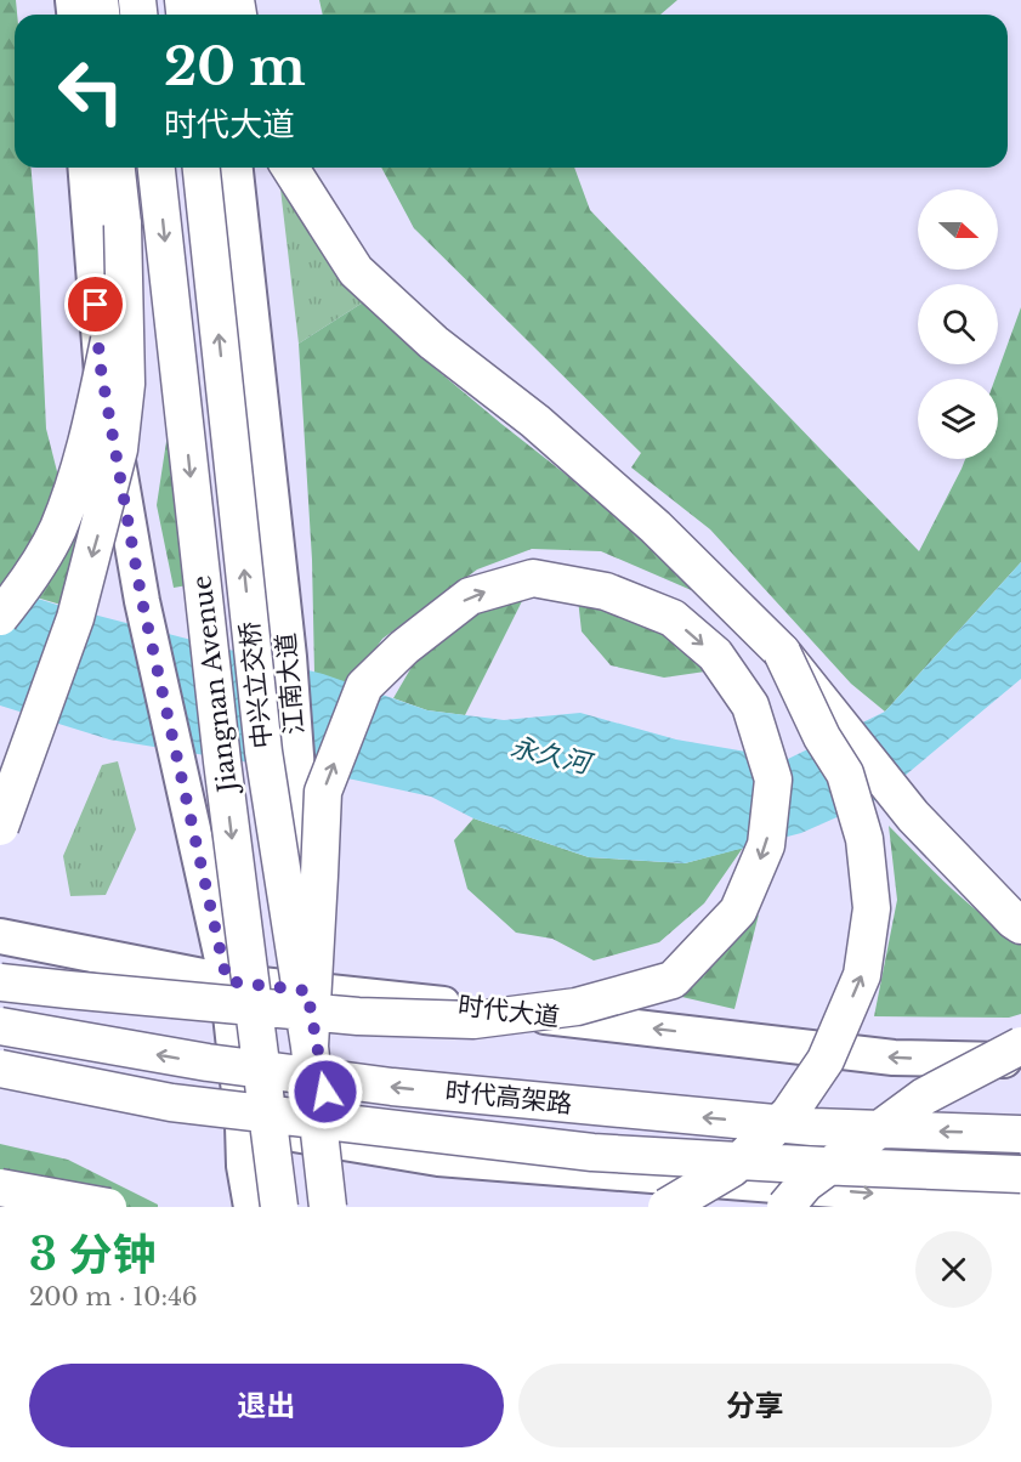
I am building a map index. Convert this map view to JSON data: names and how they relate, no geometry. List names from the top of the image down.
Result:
{
  "streets": {
    "highway": ["Jiangnan Avenue", "中兴立交桥", "时代高架路"],
    "main road": ["江南大道", "时代大道"]
  },
  "crossings": [
    ["Jiangnan Avenue", "时代大道"],
    ["江南大道", "时代大道"]
  ],
  "water": ["永久河"],
  "north": "right",
  "page": {
    "turn": ["20 m", "时代大道"],
    "heading": ["3 分钟", "200 m · 10:46"],
    "buttons": ["退出", "分享"]
  }
}
